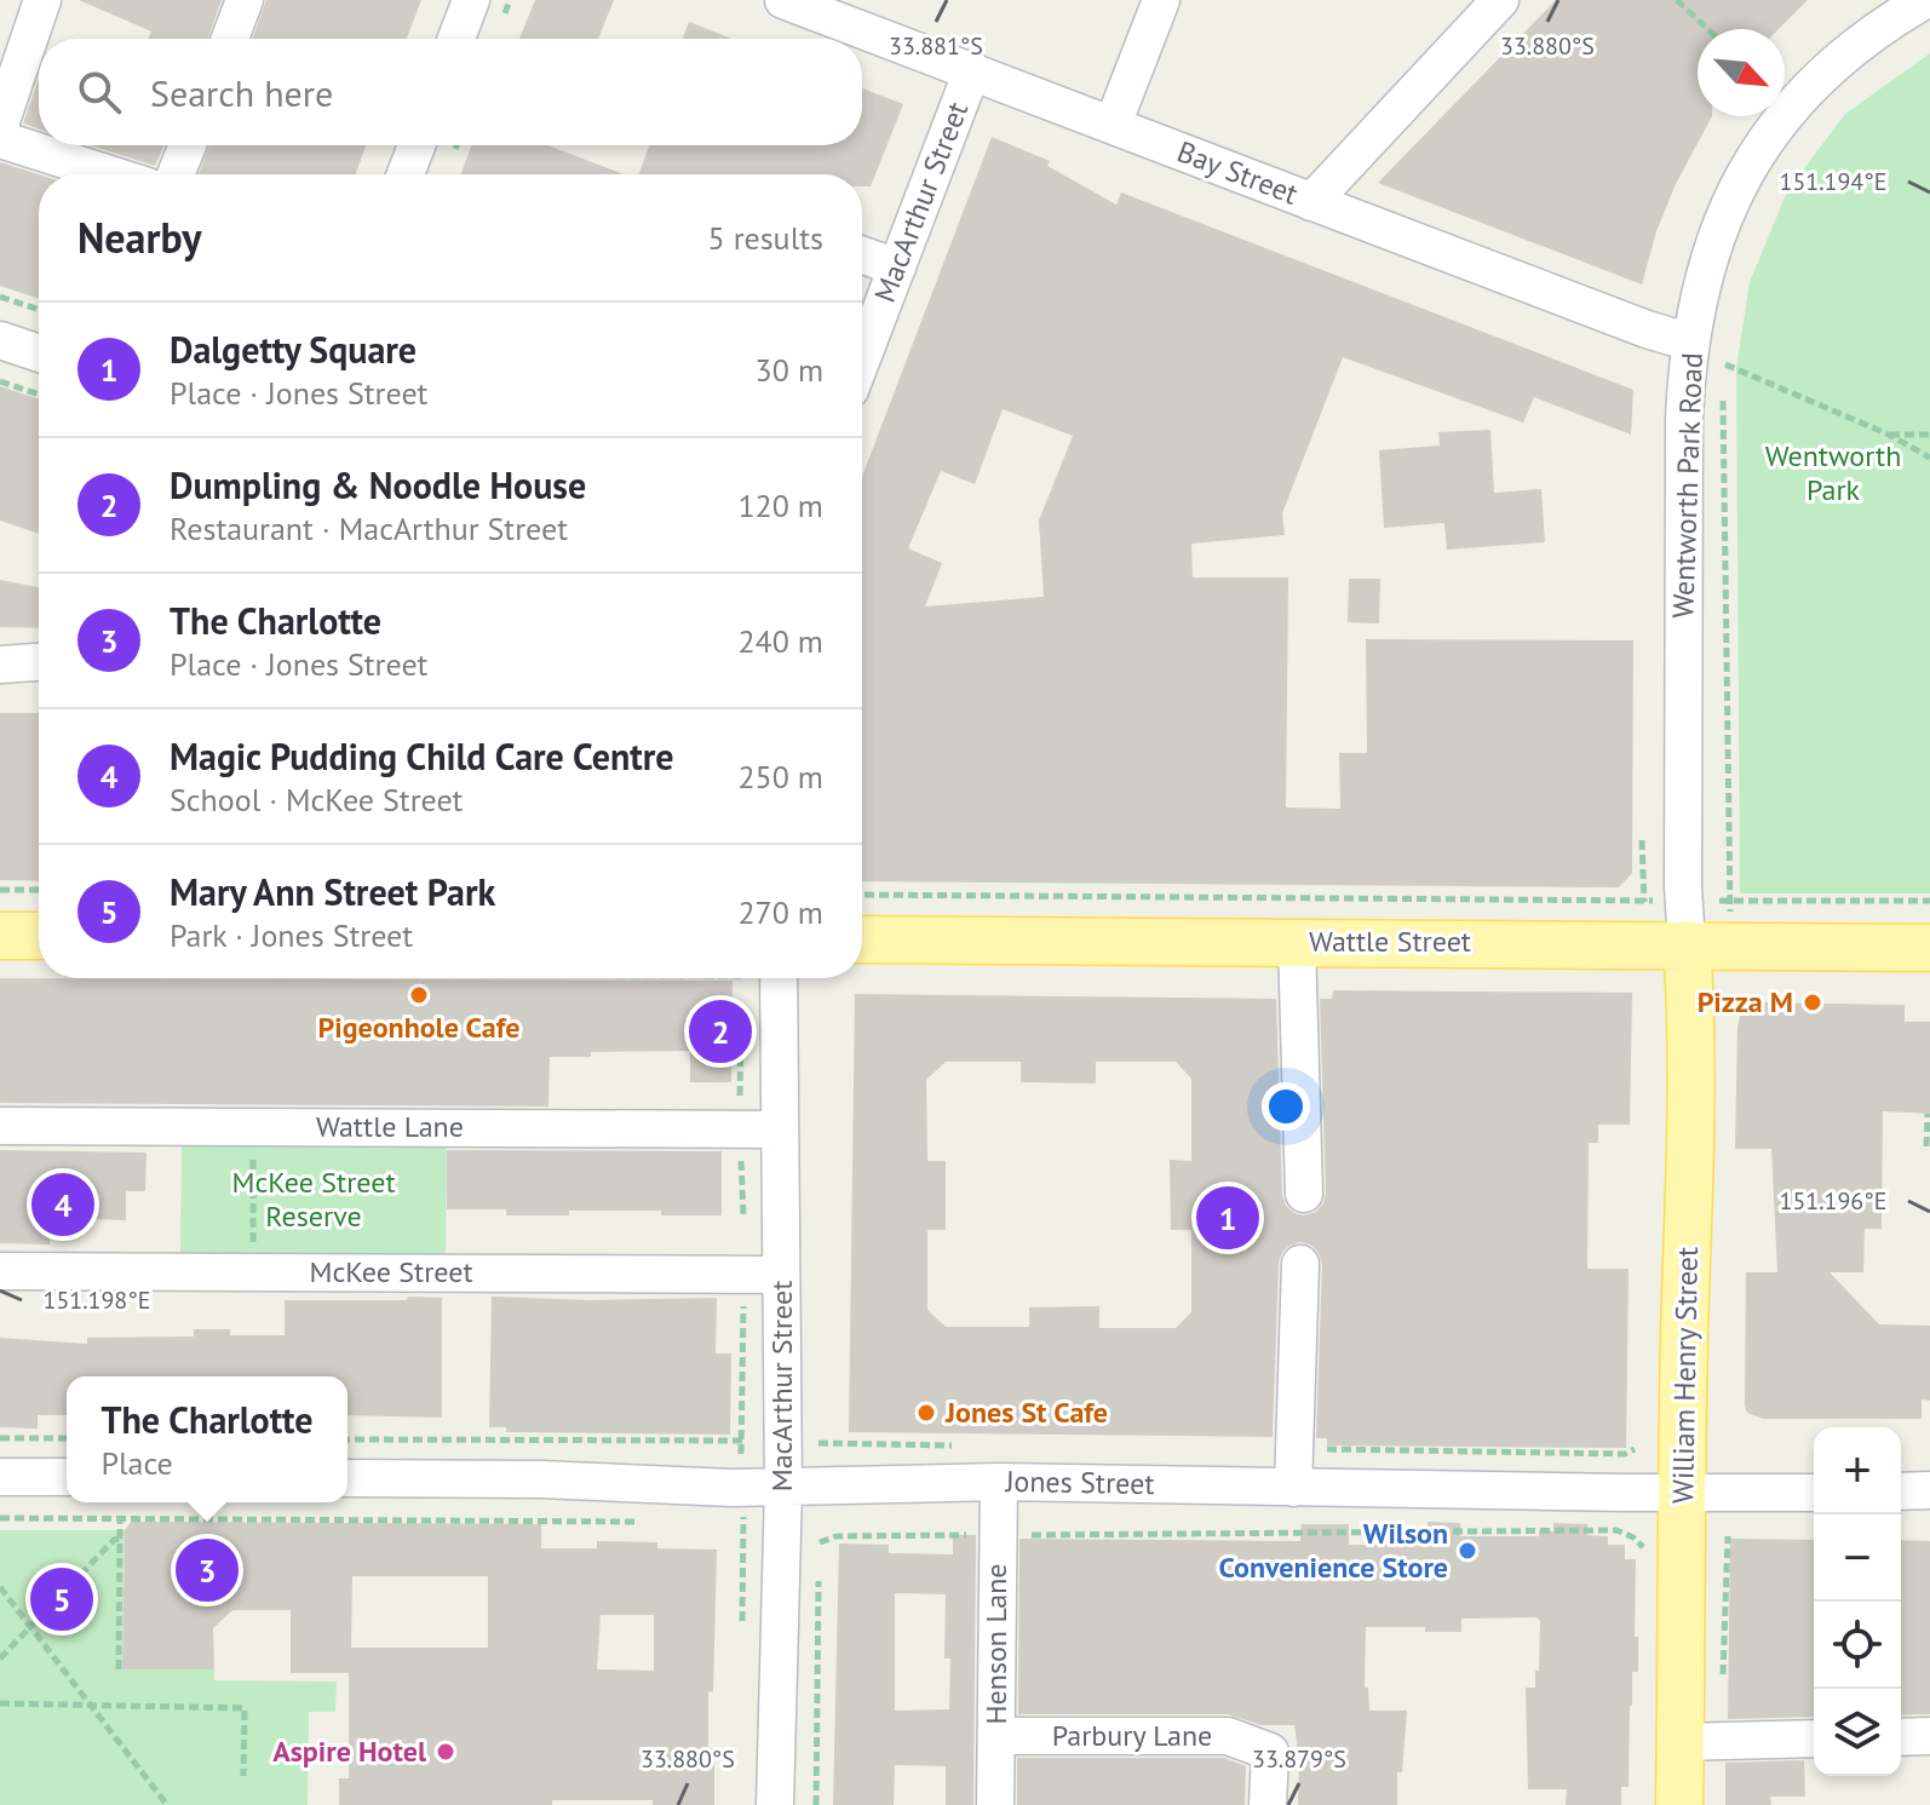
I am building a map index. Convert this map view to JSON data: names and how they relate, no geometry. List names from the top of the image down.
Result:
{
  "streets": {
    "main road": ["Wattle Street", "William Henry Street"],
    "street": [
      "Bay Street",
      "MacArthur Street",
      "Wentworth Park Road",
      "Wattle Lane",
      "McKee Street",
      "Jones Street",
      "Henson Lane",
      "Parbury Lane"
    ]
  },
  "crossings": [
    ["Bay Street", "MacArthur Street"],
    ["Bay Street", "Wentworth Park Road"],
    ["MacArthur Street", "Wattle Lane"],
    ["MacArthur Street", "McKee Street"],
    ["MacArthur Street", "Jones Street"],
    ["Wentworth Park Road", "Wattle Street"],
    ["Wentworth Park Road", "William Henry Street"],
    ["Wattle Street", "William Henry Street"],
    ["William Henry Street", "Jones Street"],
    ["Jones Street", "Henson Lane"],
    ["Henson Lane", "Parbury Lane"]
  ],
  "parks": ["Wentworth Park", "McKee Street Reserve"],
  "places": [
    "Pigeonhole Cafe",
    "Pizza M",
    "Jones St Cafe",
    "Wilson Convenience Store",
    "Aspire Hotel"
  ],
  "north": "bottom right",
  "page": {
    "search": "Search here",
    "heading": ["Nearby", "5 results"],
    "list": [
      {
        "mark": "1",
        "name": "Dalgetty Square",
        "note": "Place · Jones Street",
        "value": "30 m"
      },
      {
        "mark": "2",
        "name": "Dumpling & Noodle House",
        "note": "Restaurant · MacArthur Street",
        "value": "120 m"
      },
      {
        "mark": "3",
        "name": "The Charlotte",
        "note": "Place · Jones Street",
        "value": "240 m"
      },
      {
        "mark": "4",
        "name": "Magic Pudding Child Care Centre",
        "note": "School · McKee Street",
        "value": "250 m"
      },
      {
        "mark": "5",
        "name": "Mary Ann Street Park",
        "note": "Park · Jones Street",
        "value": "270 m"
      }
    ],
    "pins": [
      "2",
      "4",
      "1",
      "3",
      "5"
    ],
    "popup": ["The Charlotte", "Place"],
    "map_buttons": ["+", "−"]
  },
  "coordinates": [
    "33.881°S",
    "33.880°S",
    "151.194°E",
    "151.196°E",
    "151.198°E",
    "33.879°S"
  ]
}
